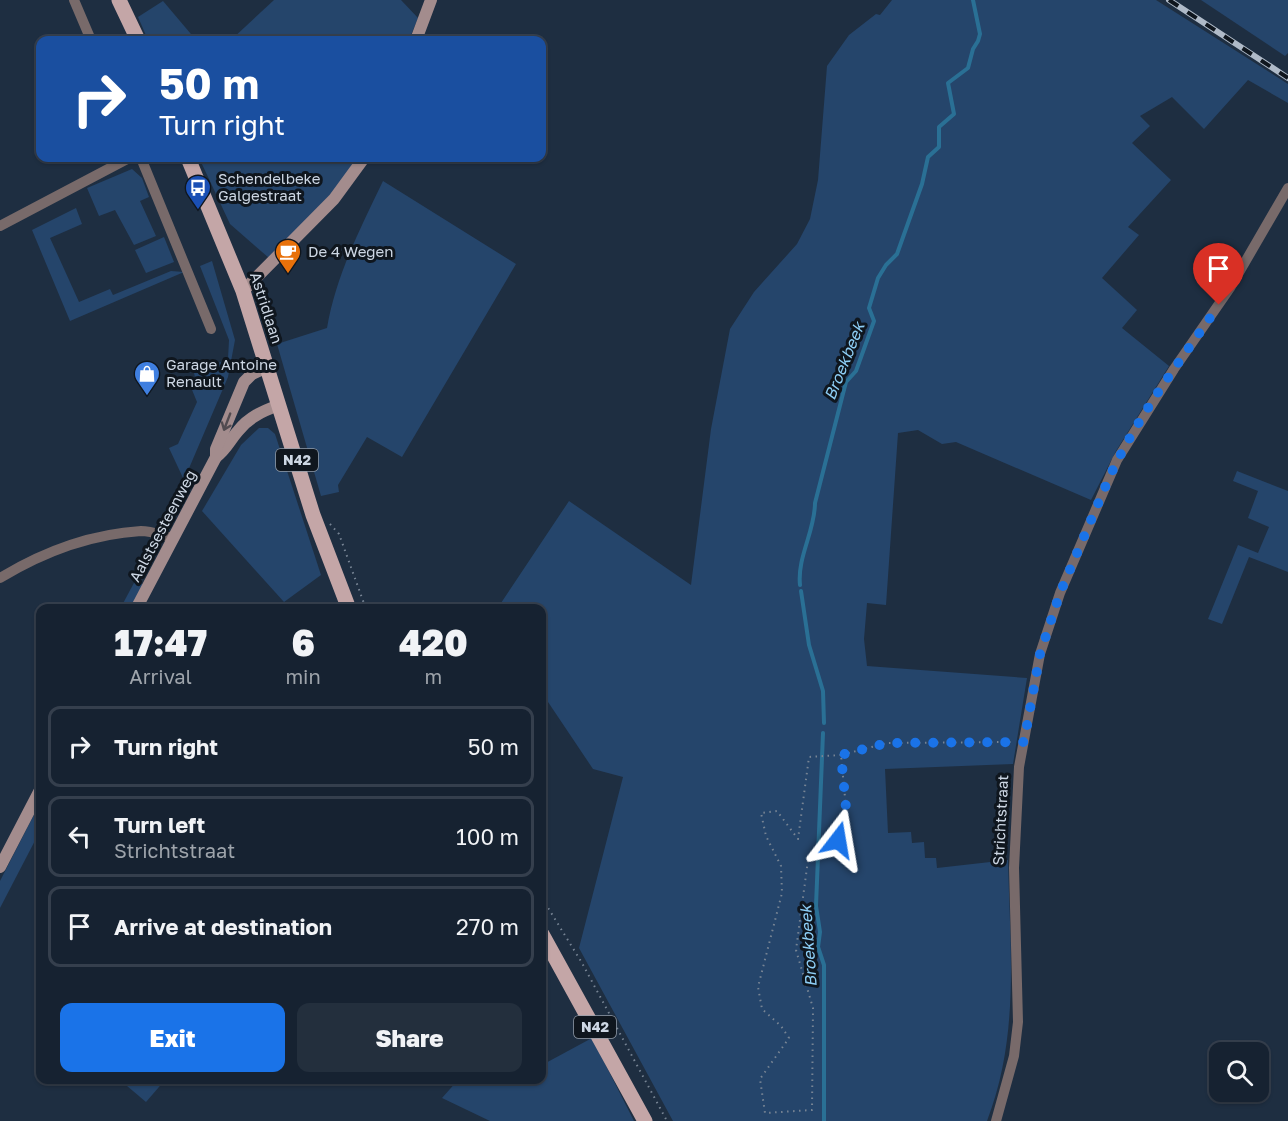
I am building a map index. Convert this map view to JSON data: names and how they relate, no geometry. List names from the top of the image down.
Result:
{
  "streets": {
    "main road": ["Astridlaan", "N42", "Aalstsesteenweg"],
    "street": ["Strichtstraat"]
  },
  "crossings": [
    ["Astridlaan", "Aalstsesteenweg"]
  ],
  "water": ["Broekbeek"],
  "places": {
    "bus stop": ["Schendelbeke Galgestraat"],
    "cafe": ["De 4 Wegen"],
    "shop": ["Garage Antoine Renault"]
  },
  "page": {
    "turn": ["50 m", "Turn right"],
    "eta": [
      "17:47",
      "Arrival",
      "6",
      "min",
      "420",
      "m"
    ],
    "list": [
      {
        "name": "Turn right",
        "value": "50 m"
      },
      {
        "name": "Turn left",
        "note": "Strichtstraat",
        "value": "100 m"
      },
      {
        "name": "Arrive at destination",
        "value": "270 m"
      }
    ],
    "buttons": ["Exit", "Share"]
  }
}
